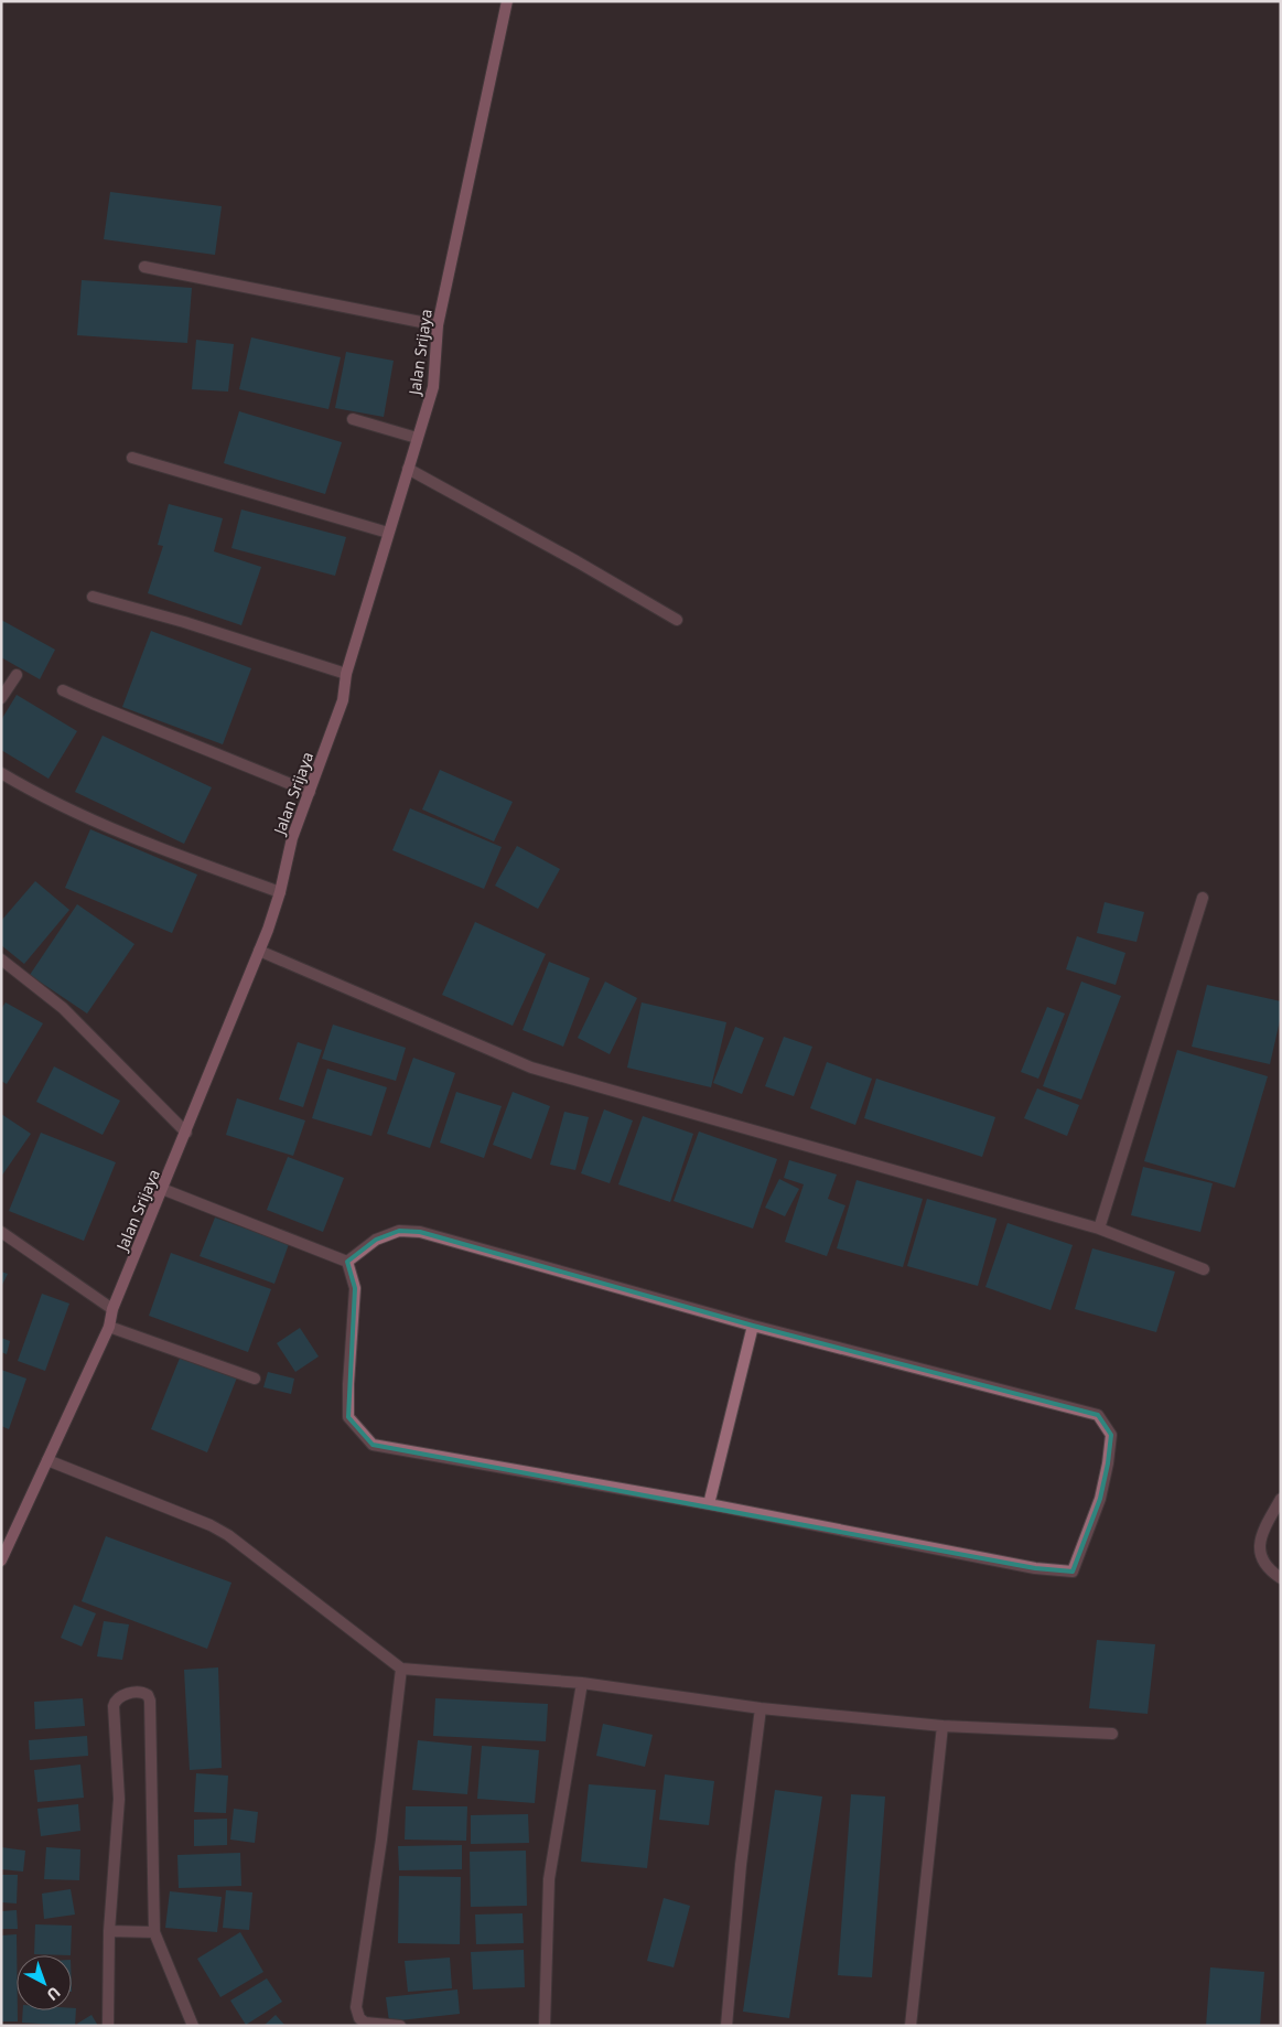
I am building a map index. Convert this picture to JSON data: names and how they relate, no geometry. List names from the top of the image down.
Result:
{
  "streets": {
    "street": ["Jalan Srijaya"]
  },
  "north": "bottom right"
}
